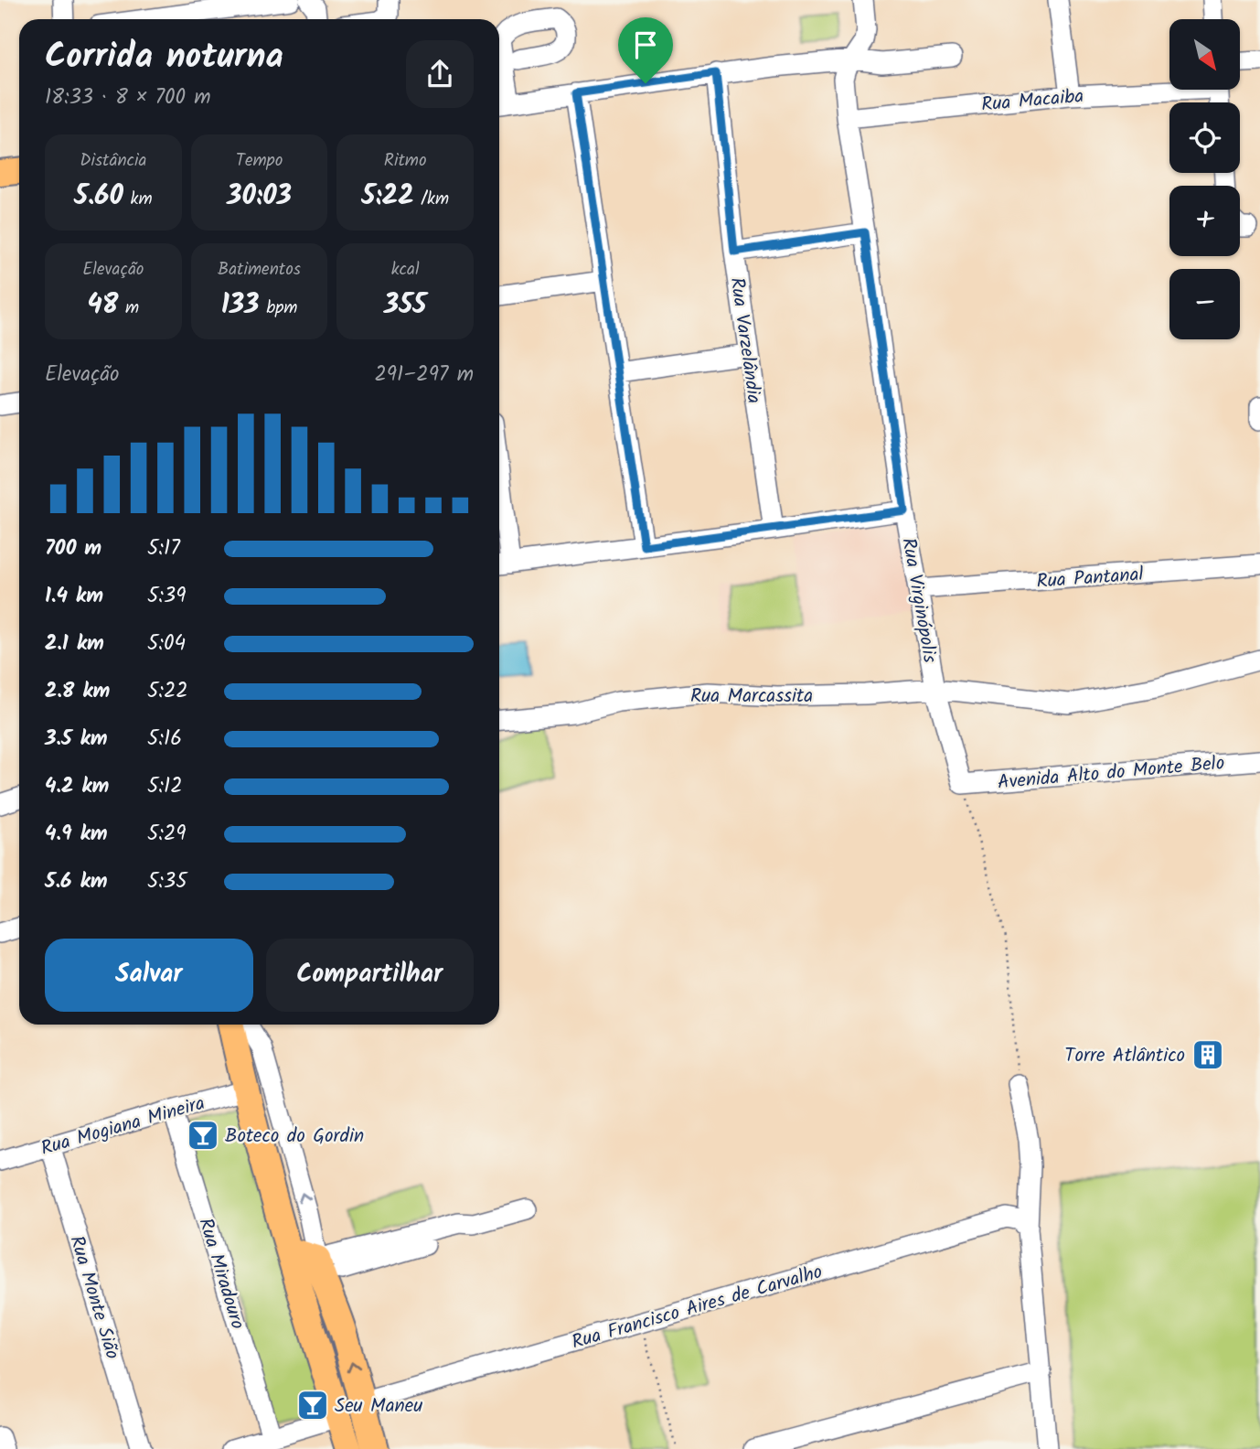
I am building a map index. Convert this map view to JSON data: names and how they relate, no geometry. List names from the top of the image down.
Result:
{
  "streets": {
    "street": [
      "Rua Macaiba",
      "Rua Varzelândia",
      "Rua Pantanal",
      "Rua Virginópolis",
      "Rua Marcassita",
      "Avenida Alto do Monte Belo",
      "Rua Mogiana Mineira",
      "Rua Miradouro",
      "Rua Monte Sião",
      "Rua Francisco Aires de Carvalho"
    ]
  },
  "crossings": [
    ["Rua Macaiba", "Rua Virginópolis"],
    ["Rua Pantanal", "Rua Virginópolis"],
    ["Rua Virginópolis", "Rua Marcassita"],
    ["Rua Virginópolis", "Avenida Alto do Monte Belo"],
    ["Rua Mogiana Mineira", "Rua Miradouro"],
    ["Rua Mogiana Mineira", "Rua Monte Sião"]
  ],
  "places": {
    "building": ["Torre Atlântico"],
    "bar": ["Boteco do Gordin", "Seu Maneu"]
  },
  "north": "bottom right",
  "page": {
    "map_buttons": ["+", "−"],
    "heading": ["Corrida noturna", "18:33 · 8 × 700 m"],
    "stats": [
      ["Distância", "5.60 km"],
      ["Tempo", "30:03"],
      ["Ritmo", "5:22 /km"],
      ["Elevação", "48 m"],
      ["Batimentos", "133 bpm"],
      ["kcal", "355"]
    ],
    "chart": ["Elevação", "291–297 m"],
    "list": [
      {
        "name": "700 m",
        "note": "5:17"
      },
      {
        "name": "1.4 km",
        "note": "5:39"
      },
      {
        "name": "2.1 km",
        "note": "5:04"
      },
      {
        "name": "2.8 km",
        "note": "5:22"
      },
      {
        "name": "3.5 km",
        "note": "5:16"
      },
      {
        "name": "4.2 km",
        "note": "5:12"
      },
      {
        "name": "4.9 km",
        "note": "5:29"
      },
      {
        "name": "5.6 km",
        "note": "5:35"
      }
    ],
    "buttons": ["Salvar", "Compartilhar"]
  }
}
